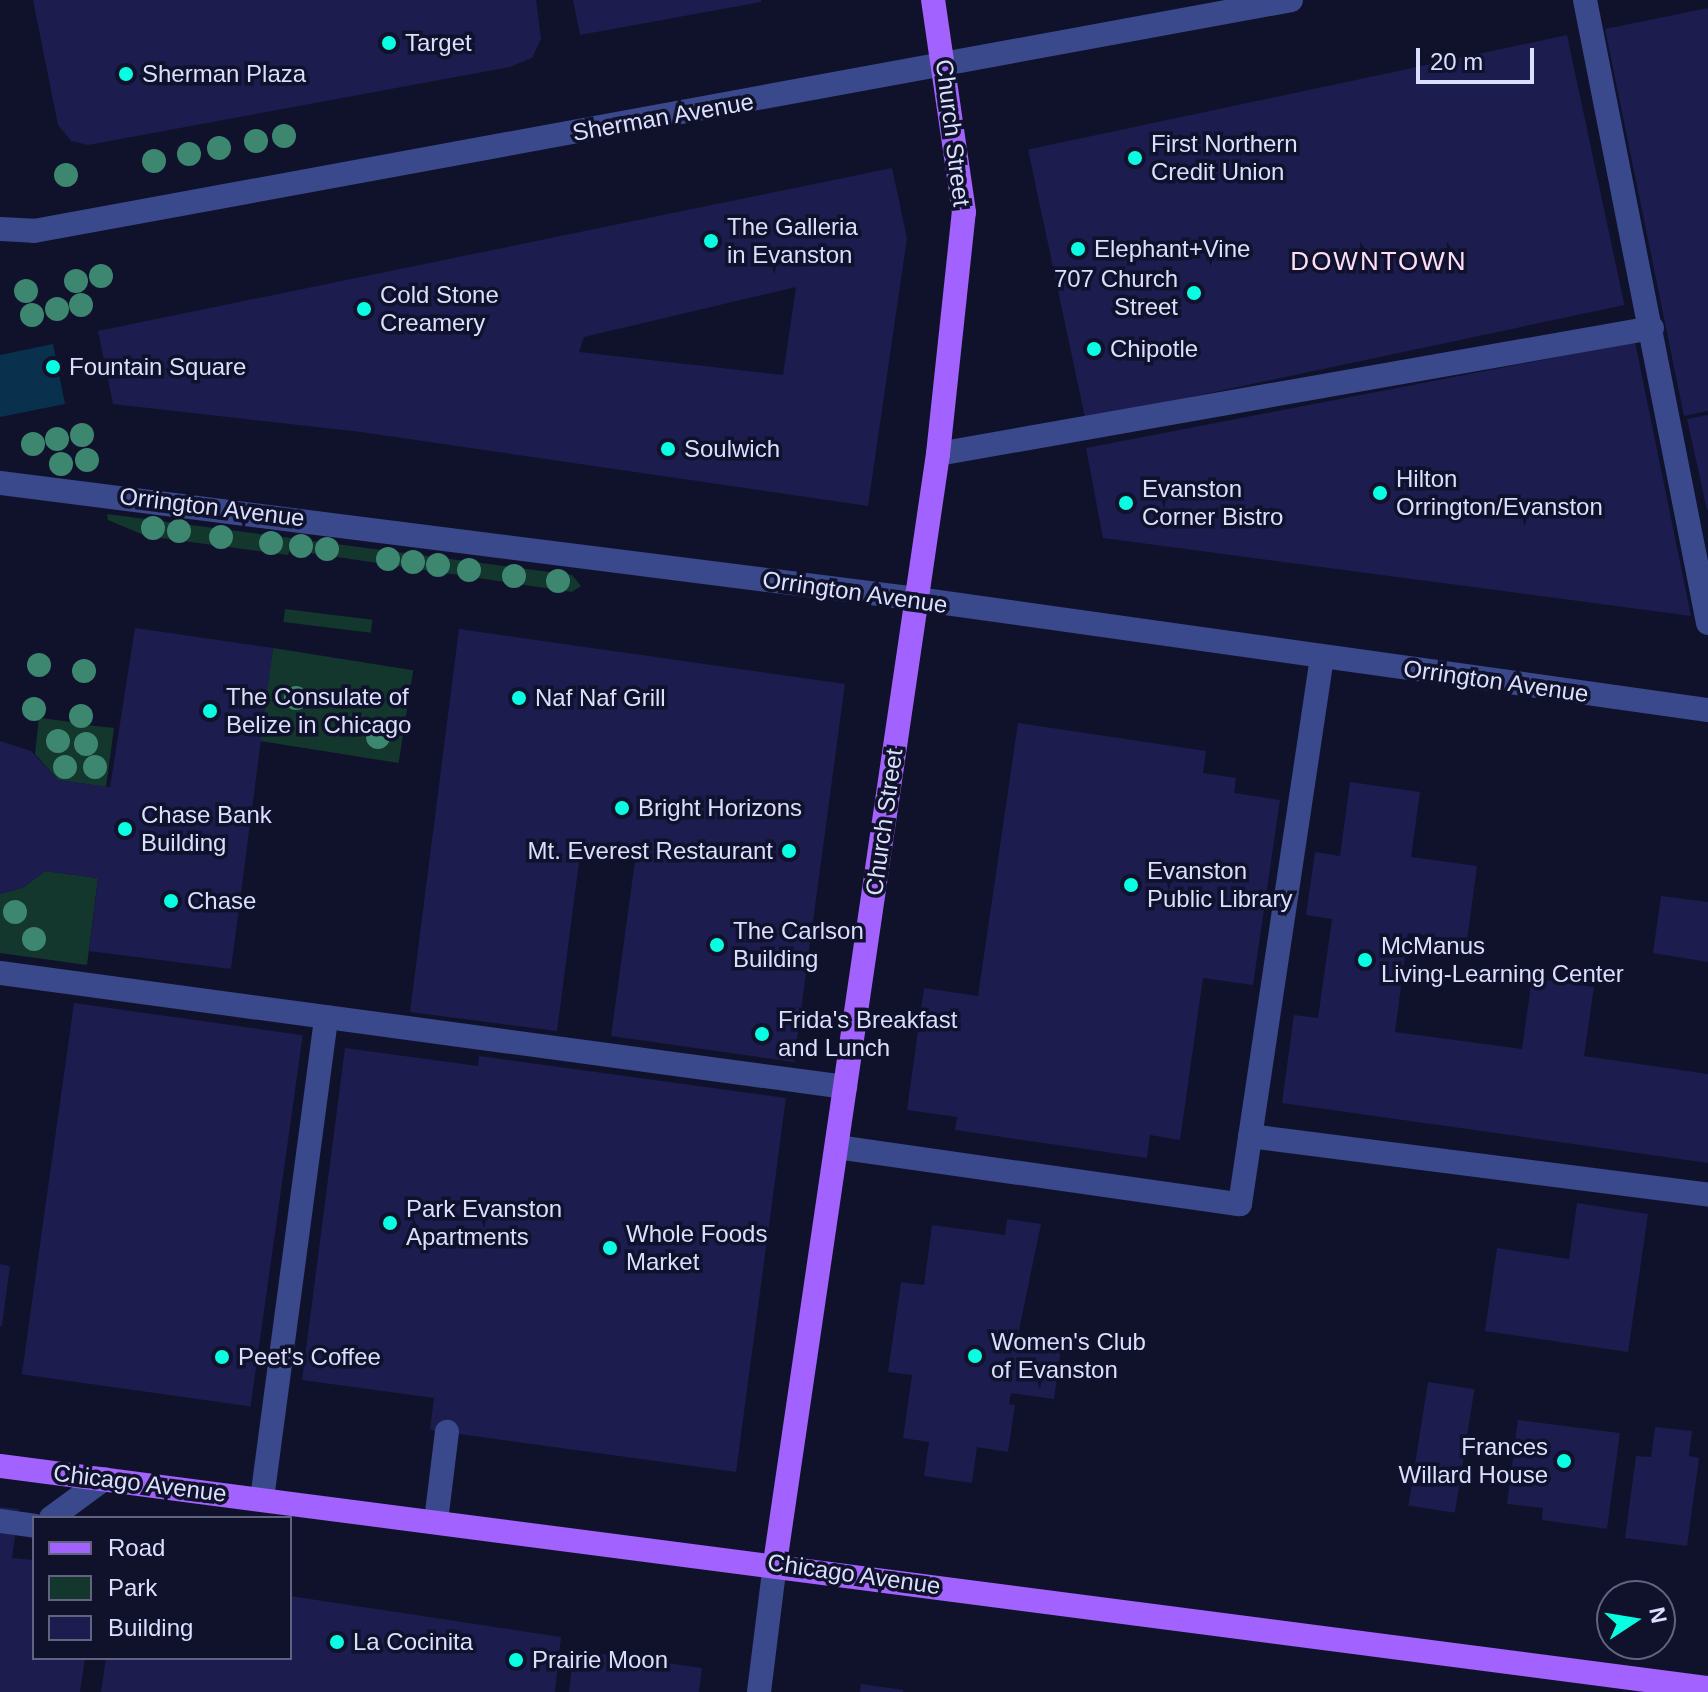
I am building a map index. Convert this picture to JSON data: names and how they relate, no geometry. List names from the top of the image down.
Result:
{
  "streets": {
    "main road": ["Church Street", "Chicago Avenue"],
    "street": ["Sherman Avenue", "Orrington Avenue"]
  },
  "crossings": [
    ["Sherman Avenue", "Church Street"],
    ["Church Street", "Orrington Avenue"],
    ["Church Street", "Chicago Avenue"]
  ],
  "districts": ["DOWNTOWN"],
  "places": [
    "Target",
    "Sherman Plaza",
    "First Northern Credit Union",
    "The Galleria in Evanston",
    "Elephant+Vine",
    "707 Church Street",
    "Cold Stone Creamery",
    "Chipotle",
    "Fountain Square",
    "Soulwich",
    "Hilton Orrington/Evanston",
    "Evanston Corner Bistro",
    "Naf Naf Grill",
    "The Consulate of Belize in Chicago",
    "Bright Horizons",
    "Chase Bank Building",
    "Mt. Everest Restaurant",
    "Evanston Public Library",
    "Chase",
    "The Carlson Building",
    "McManus Living-Learning Center",
    "Frida's Breakfast and Lunch",
    "Park Evanston Apartments",
    "Whole Foods Market",
    "Women's Club of Evanston",
    "Peet's Coffee",
    "Frances Willard House",
    "La Cocinita",
    "Prairie Moon"
  ],
  "legend": ["Road", "Park", "Building"],
  "scale_bar": "20 m",
  "north": "right"
}
